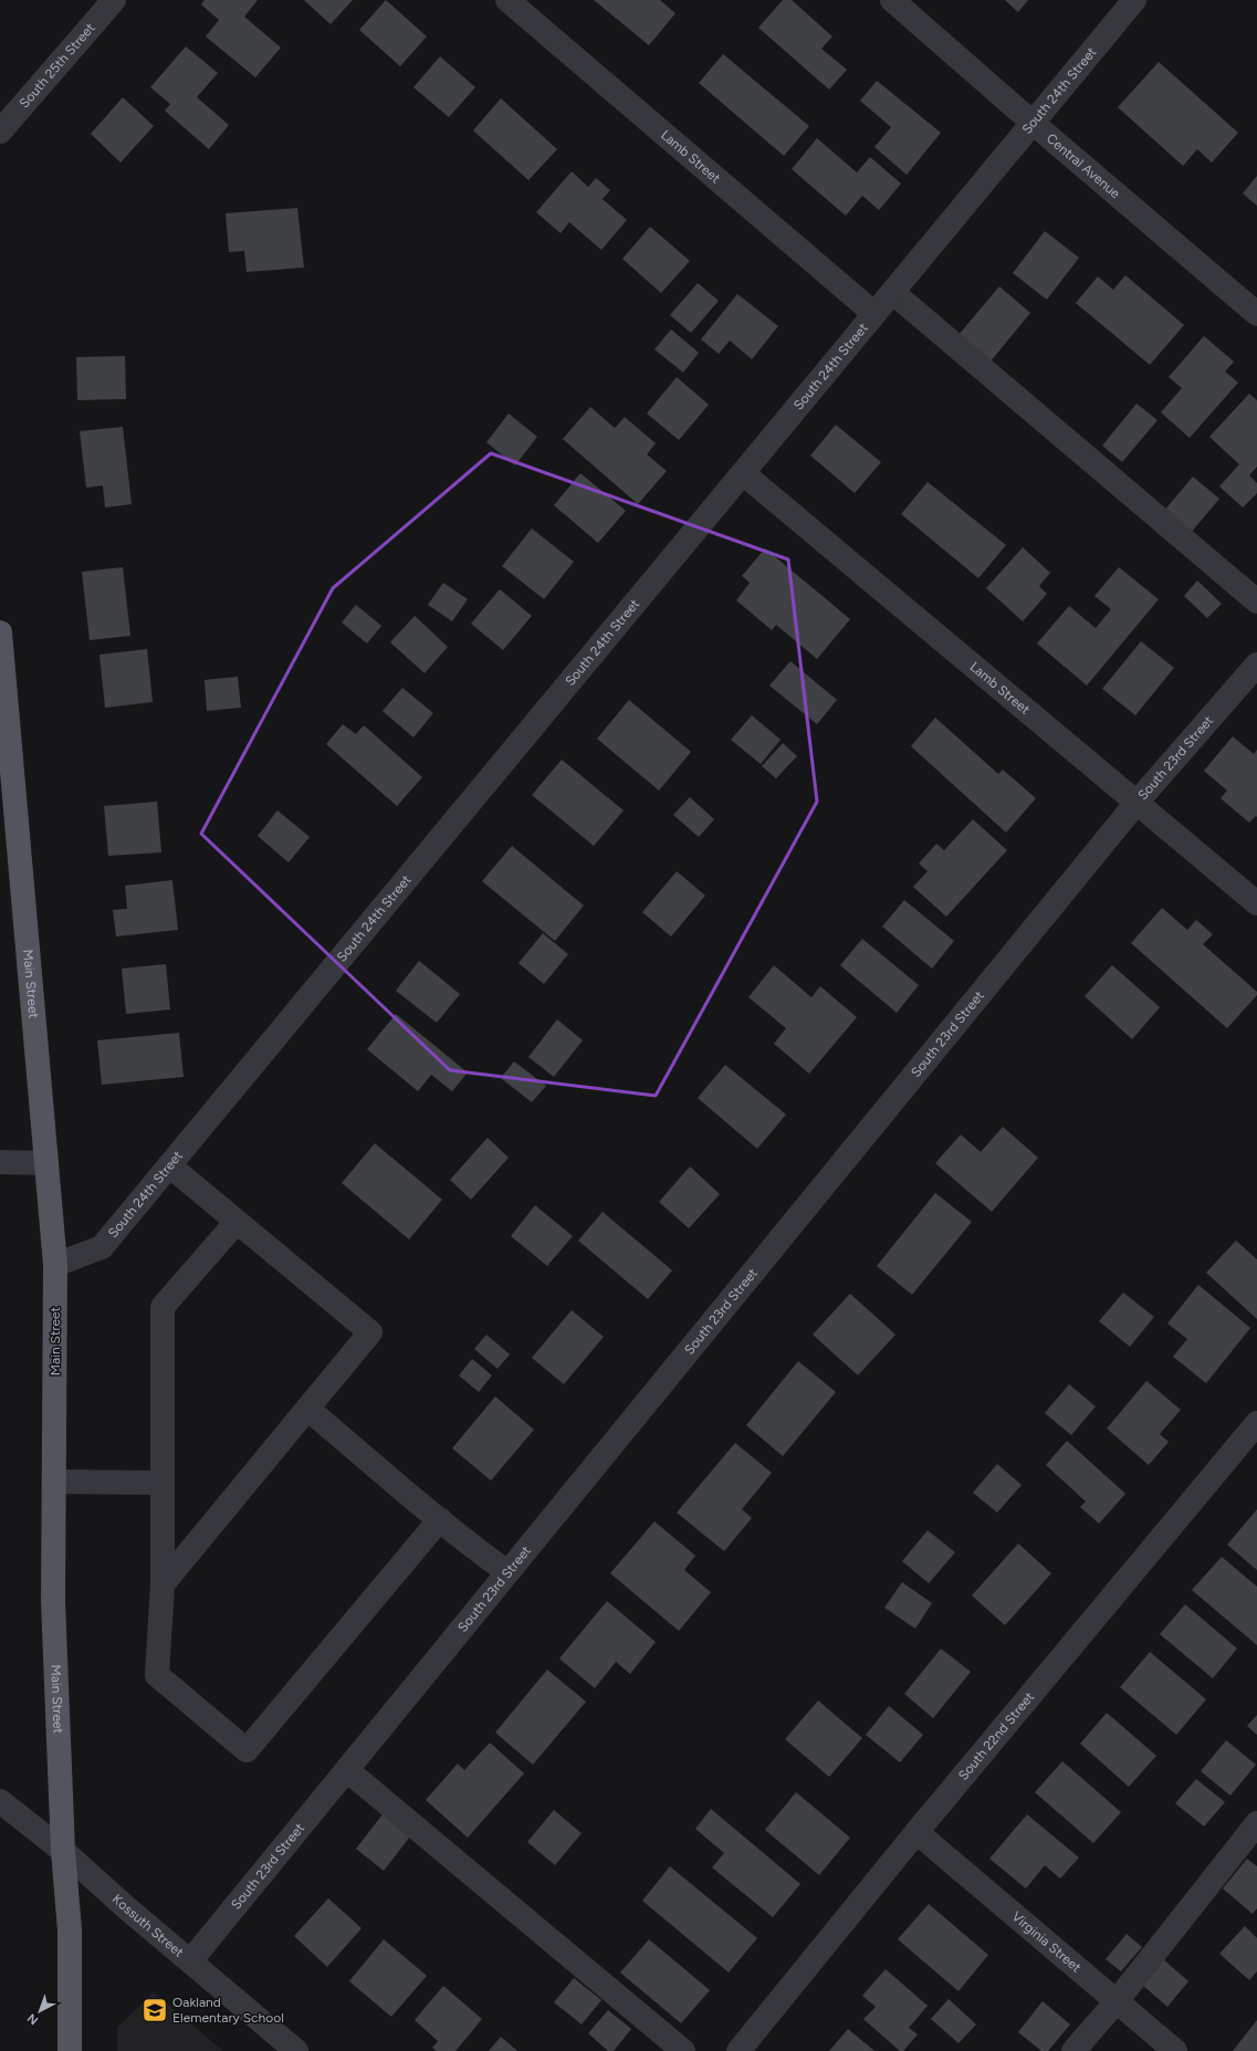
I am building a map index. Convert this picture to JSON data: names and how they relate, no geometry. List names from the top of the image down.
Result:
{
  "streets": {
    "main road": ["Main Street"],
    "street": [
      "South 25th Street",
      "South 24th Street",
      "Lamb Street",
      "Central Avenue",
      "South 23rd Street",
      "South 22nd Street",
      "Kossuth Street",
      "Virginia Street"
    ]
  },
  "crossings": [
    ["South 24th Street", "Lamb Street"],
    ["South 24th Street", "Central Avenue"],
    ["South 24th Street", "Main Street"],
    ["Lamb Street", "South 23rd Street"],
    ["South 23rd Street", "Kossuth Street"],
    ["Main Street", "Kossuth Street"],
    ["South 22nd Street", "Virginia Street"]
  ],
  "places": {
    "school or university": ["Oakland Elementary School"]
  },
  "north": "bottom left"
}
